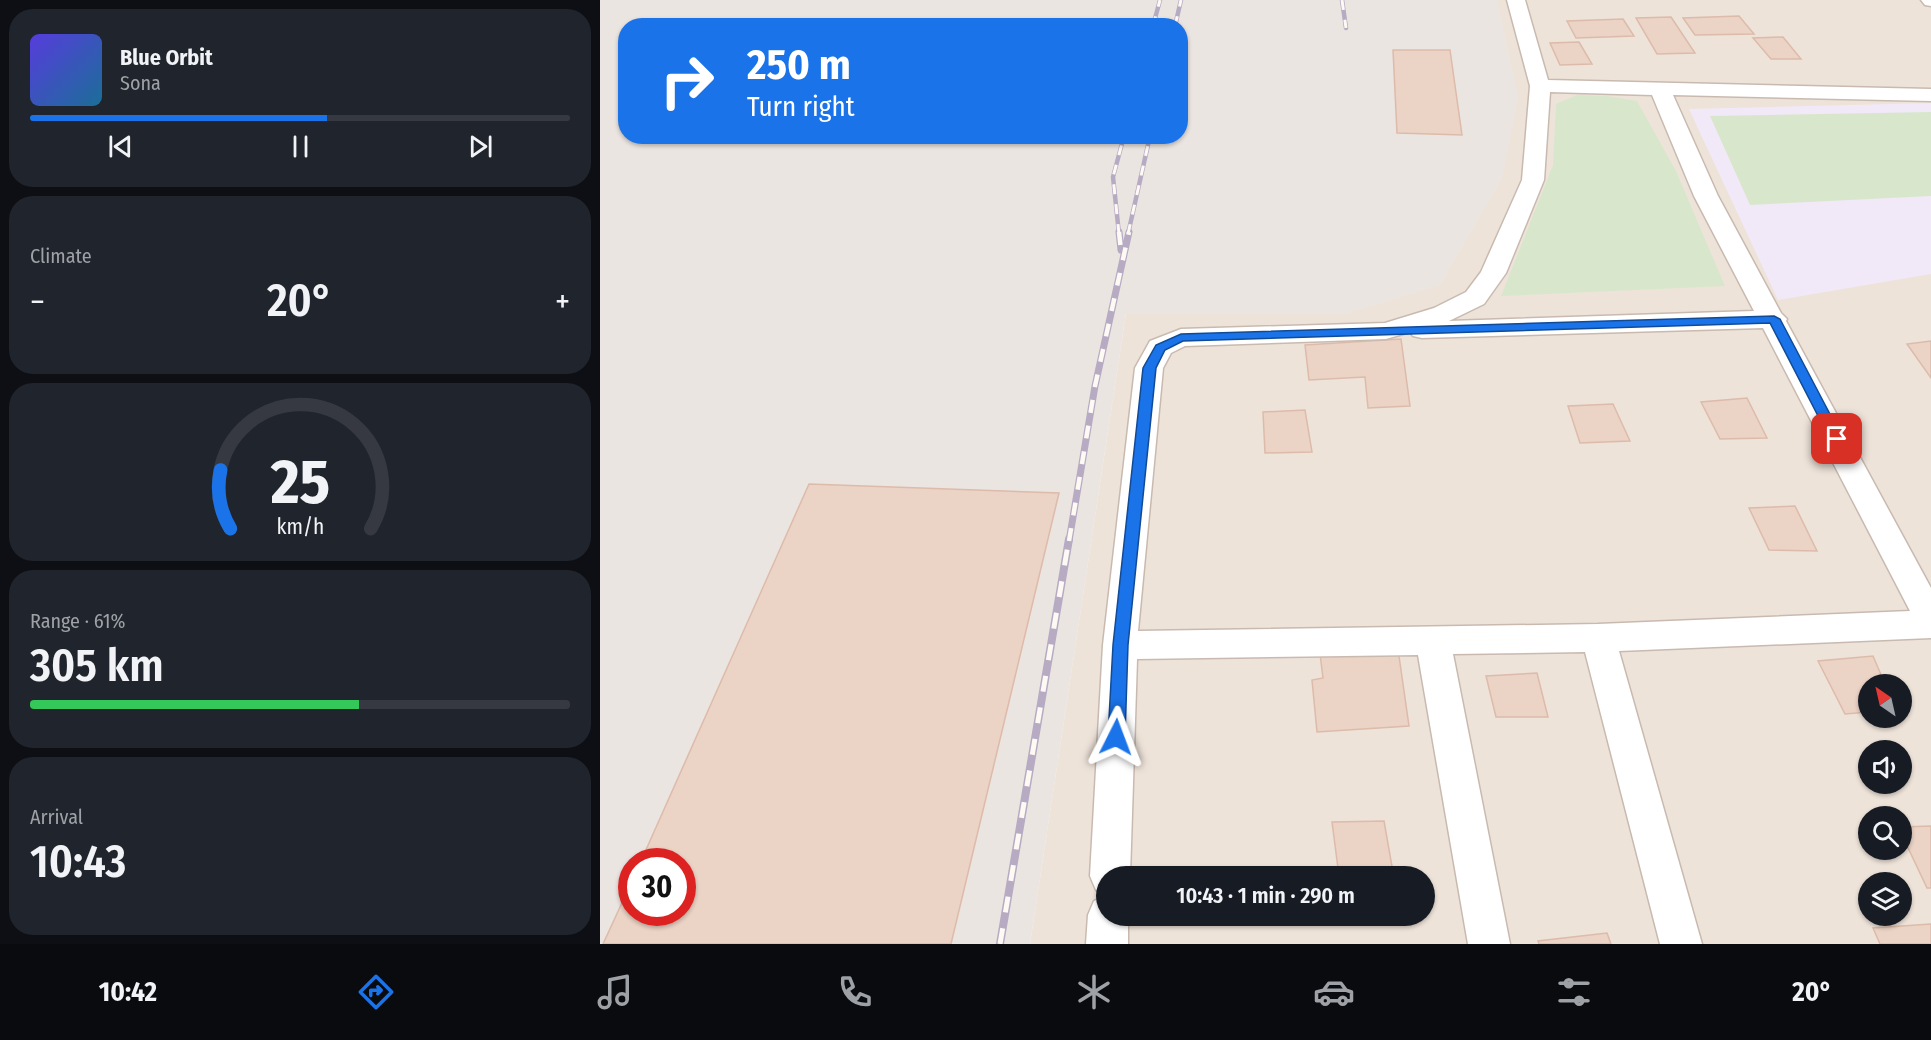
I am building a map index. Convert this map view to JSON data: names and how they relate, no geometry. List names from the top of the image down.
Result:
{
  "north": "top left",
  "page": {
    "turn": ["250 m", "Turn right"],
    "song": ["Blue Orbit", "Sona"],
    "tile": [
      "Climate",
      ["Range · 61%", "305 km"],
      ["Arrival", "10:43"]
    ],
    "heat": ["−", "20°", "+"],
    "limit": "30",
    "trip": "10:43 · 1 min · 290 m",
    "tabs": ["10:42", "20°"],
    "gauge": ["25", "km/h"]
  }
}
